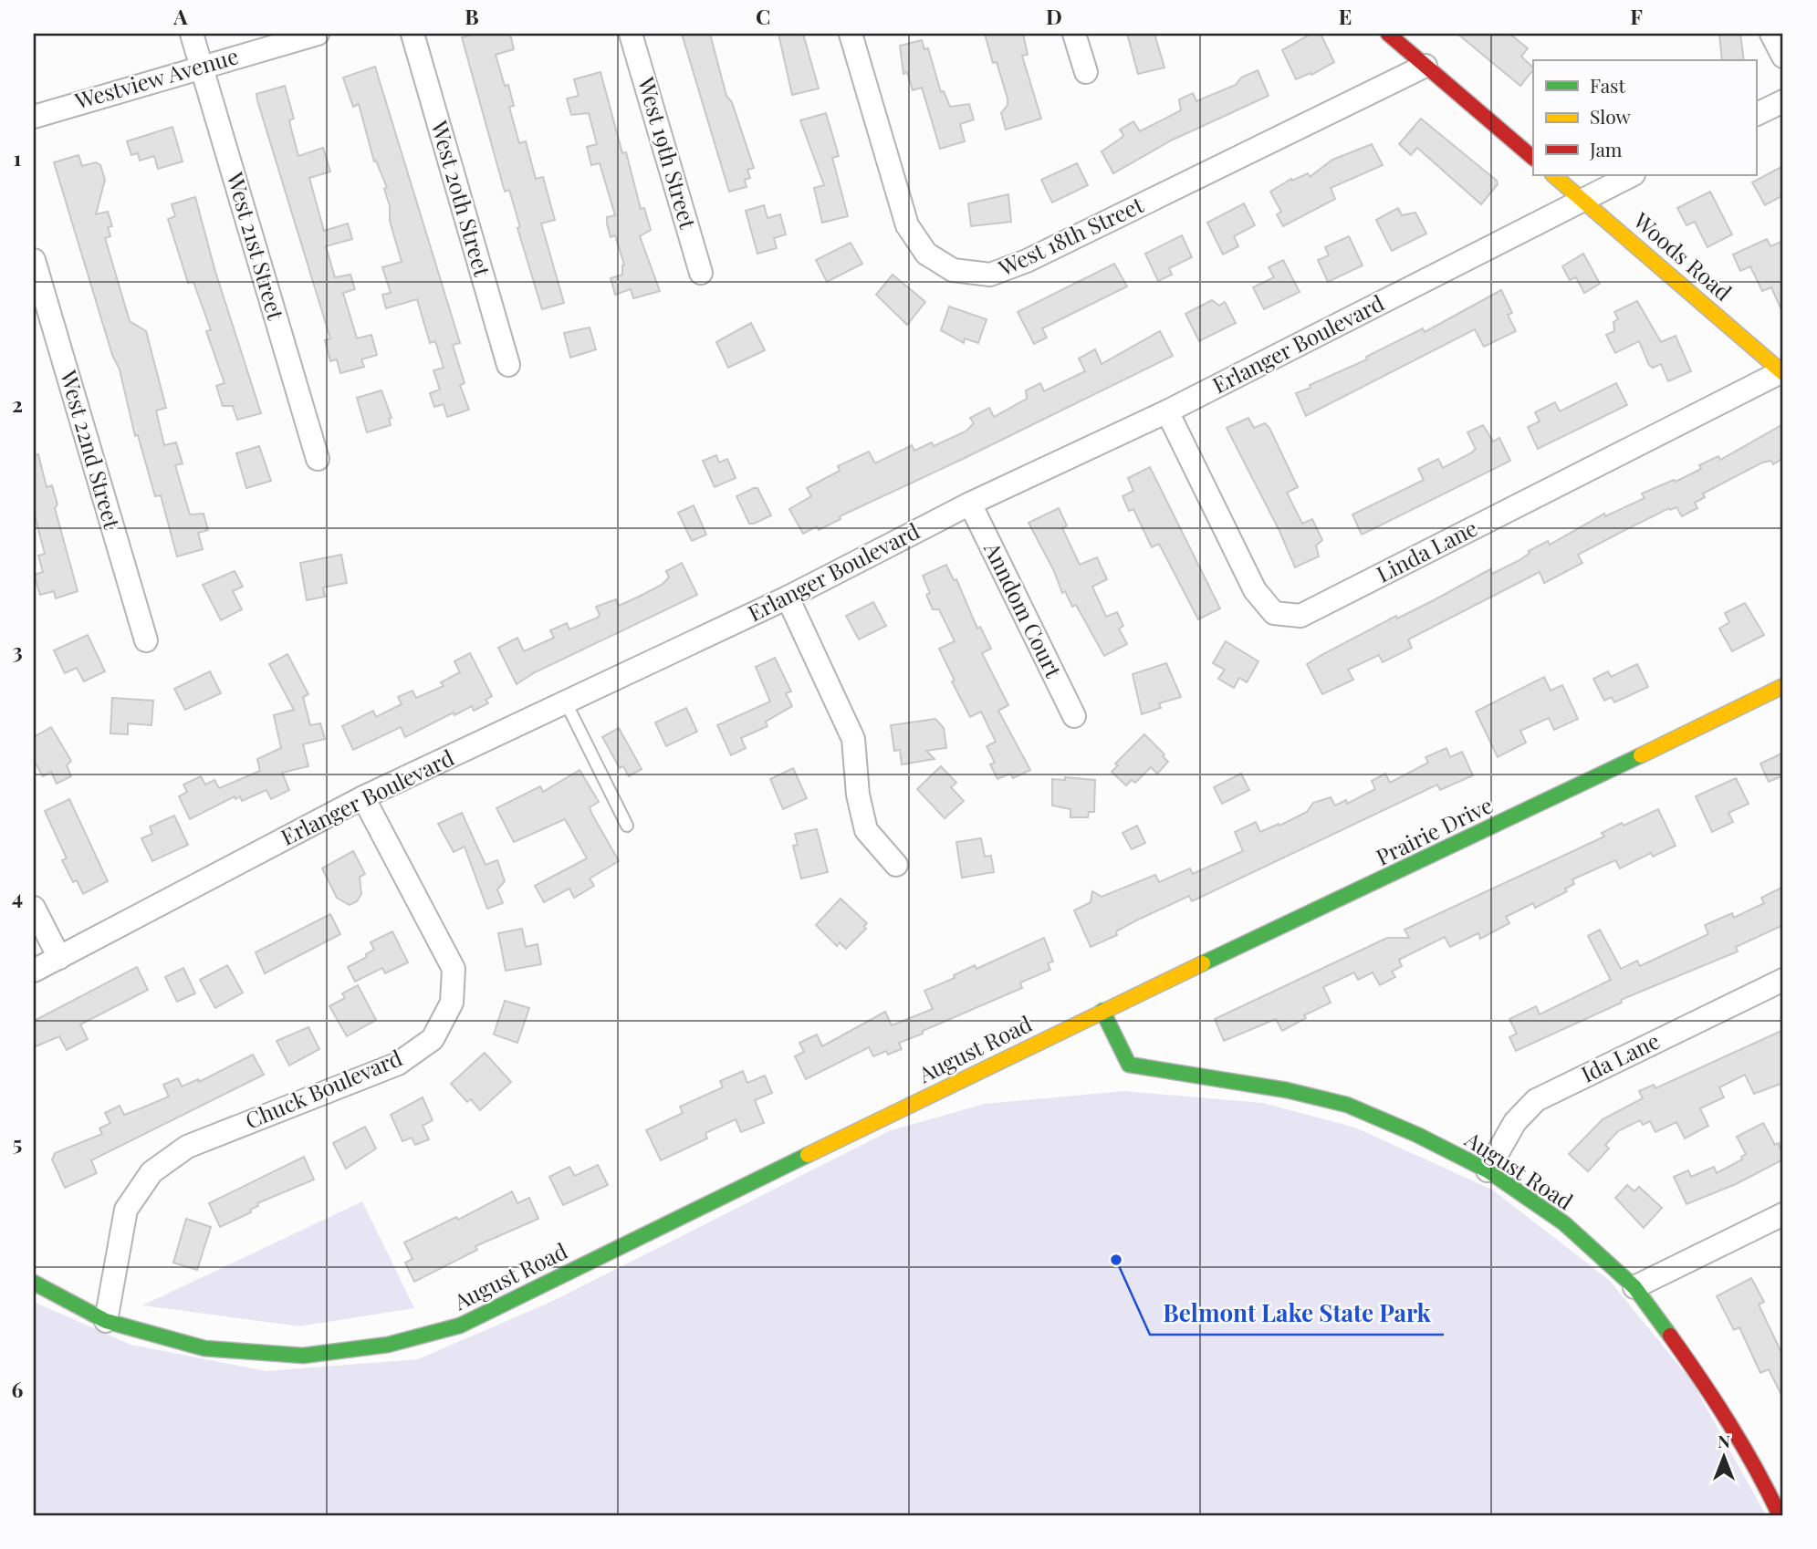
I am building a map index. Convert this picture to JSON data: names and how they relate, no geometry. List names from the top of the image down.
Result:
{
  "streets": {
    "street": [
      "Westview Avenue",
      "West 19th Street",
      "West 20th Street",
      "West 18th Street",
      "West 21st Street",
      "Woods Road",
      "Erlanger Boulevard",
      "West 22nd Street",
      "Linda Lane",
      "Anndom Court",
      "Prairie Drive",
      "August Road",
      "Ida Lane",
      "Chuck Boulevard"
    ]
  },
  "crossings": [
    ["Westview Avenue", "West 21st Street"],
    ["Woods Road", "Erlanger Boulevard"],
    ["Woods Road", "Linda Lane"],
    ["Erlanger Boulevard", "Linda Lane"],
    ["Erlanger Boulevard", "Anndom Court"],
    ["Erlanger Boulevard", "Chuck Boulevard"],
    ["Prairie Drive", "August Road"],
    ["August Road", "Ida Lane"],
    ["August Road", "Chuck Boulevard"]
  ],
  "places": ["Belmont Lake State Park"],
  "legend": ["Fast", "Slow", "Jam"],
  "north": "top",
  "grid": {
    "columns": [
      "A",
      "B",
      "C",
      "D",
      "E",
      "F"
    ],
    "rows": [
      "1",
      "2",
      "3",
      "4",
      "5",
      "6"
    ]
  }
}
